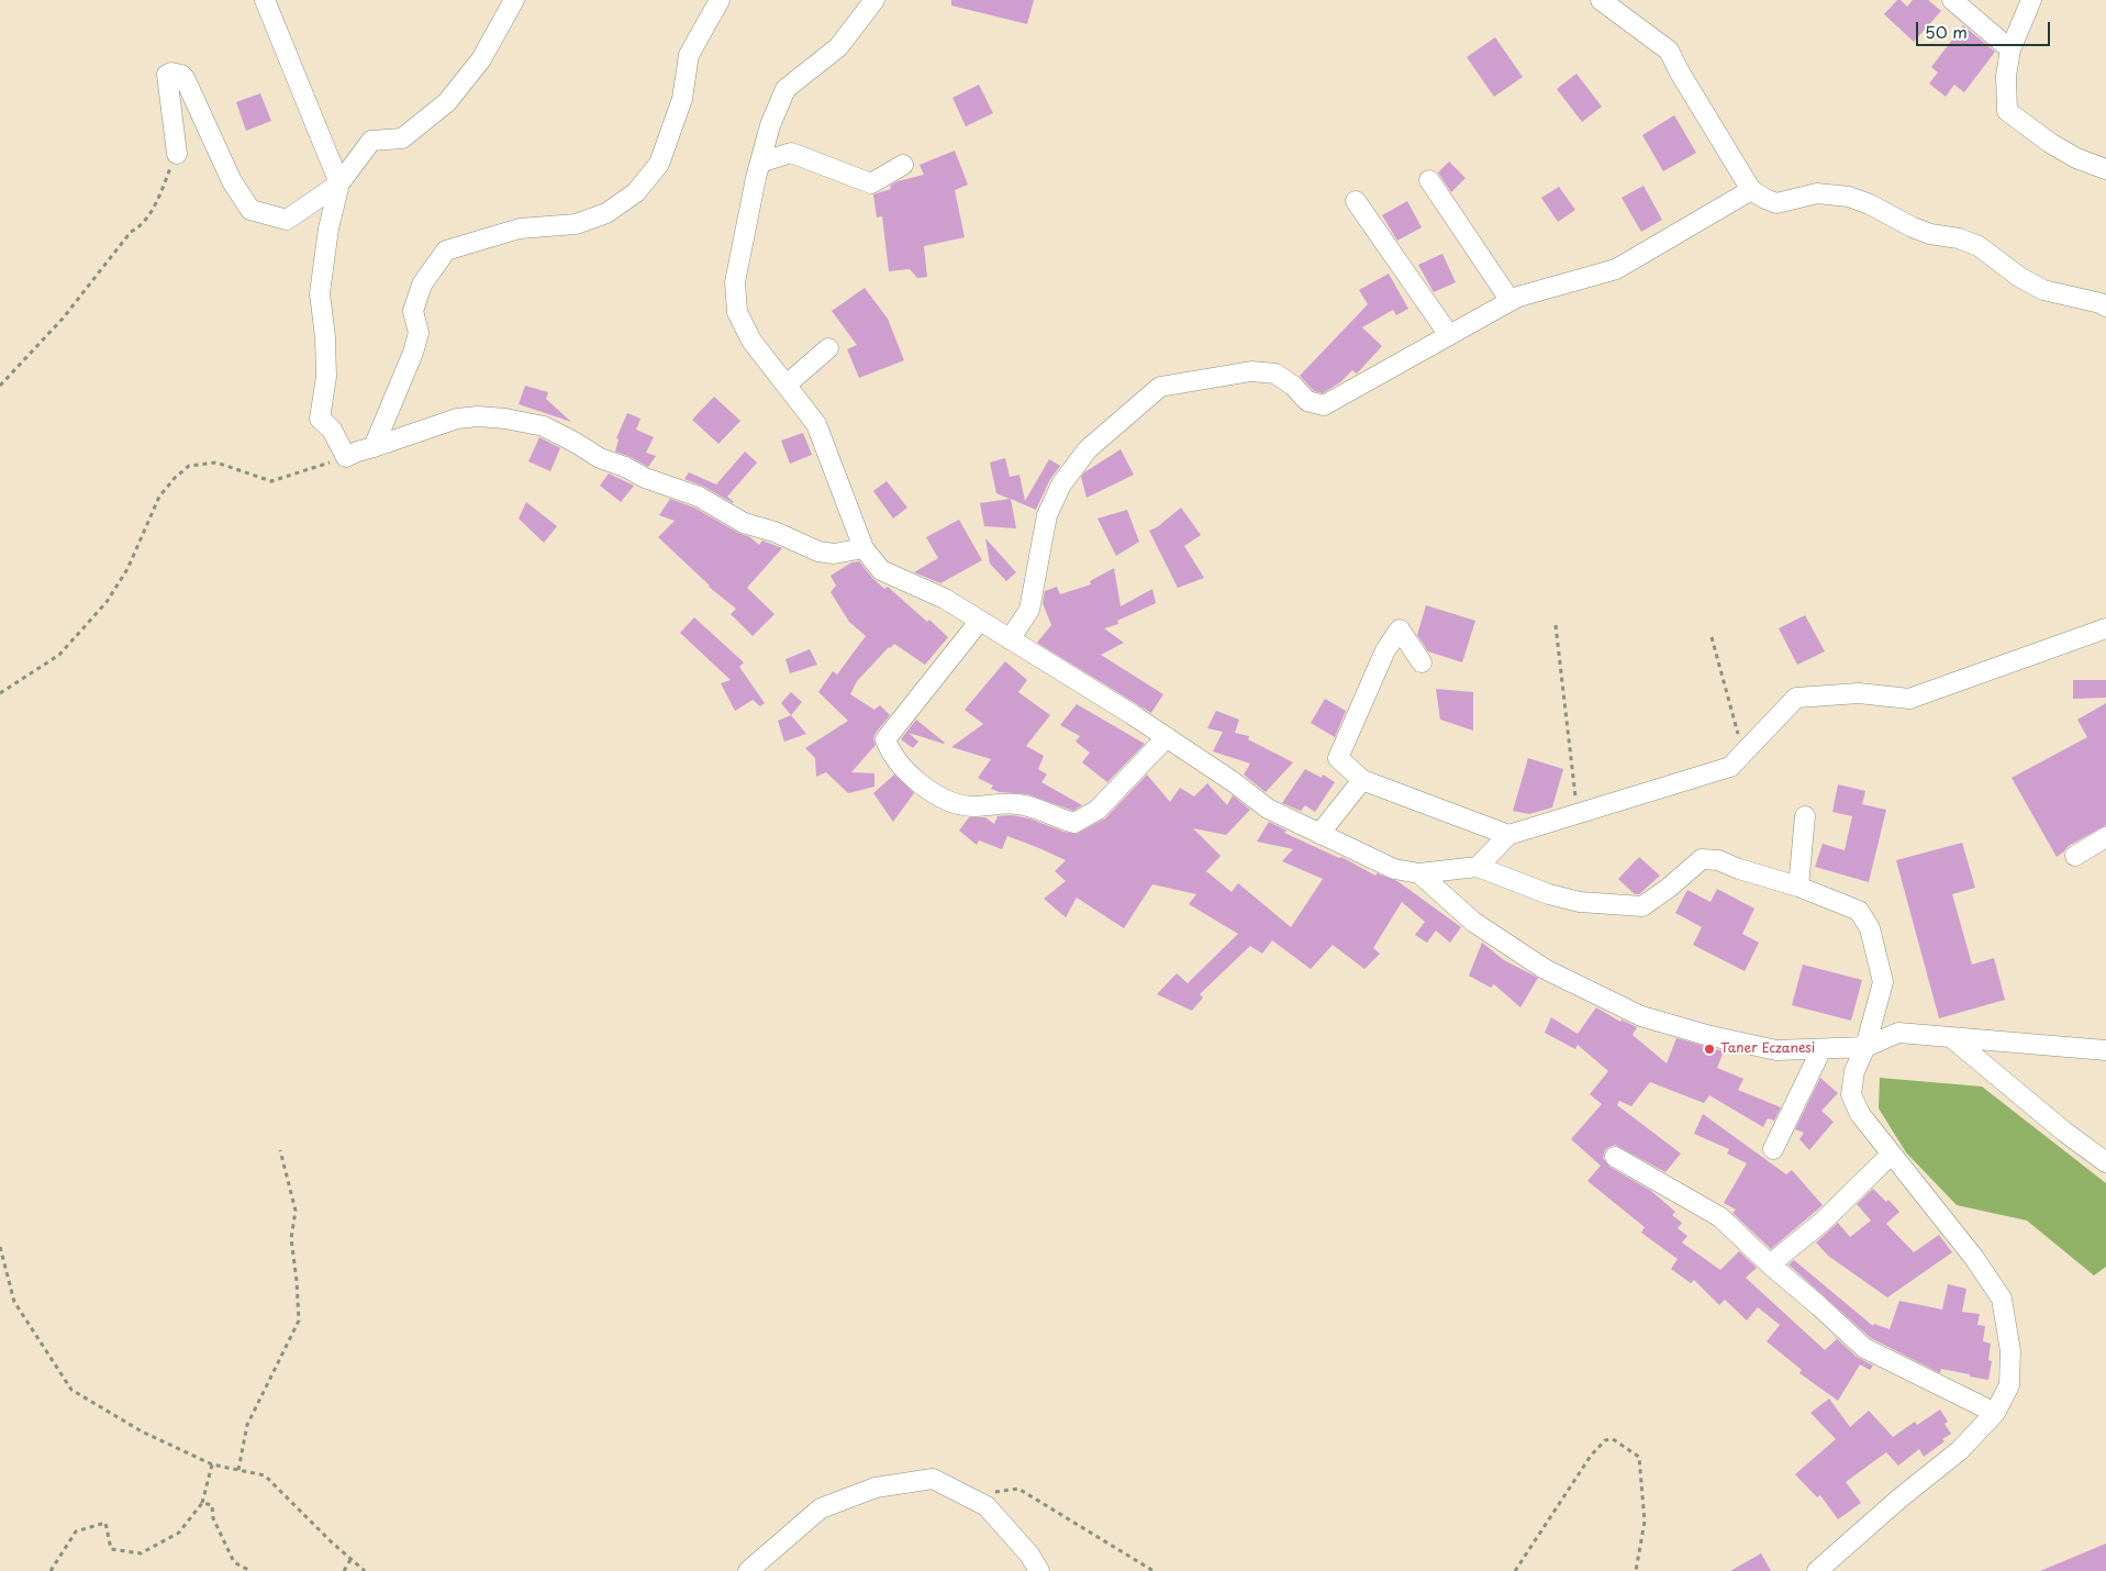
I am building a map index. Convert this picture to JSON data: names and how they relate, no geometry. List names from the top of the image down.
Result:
{
  "places": ["Taner Eczanesi"],
  "scale_bar": "50 m"
}
